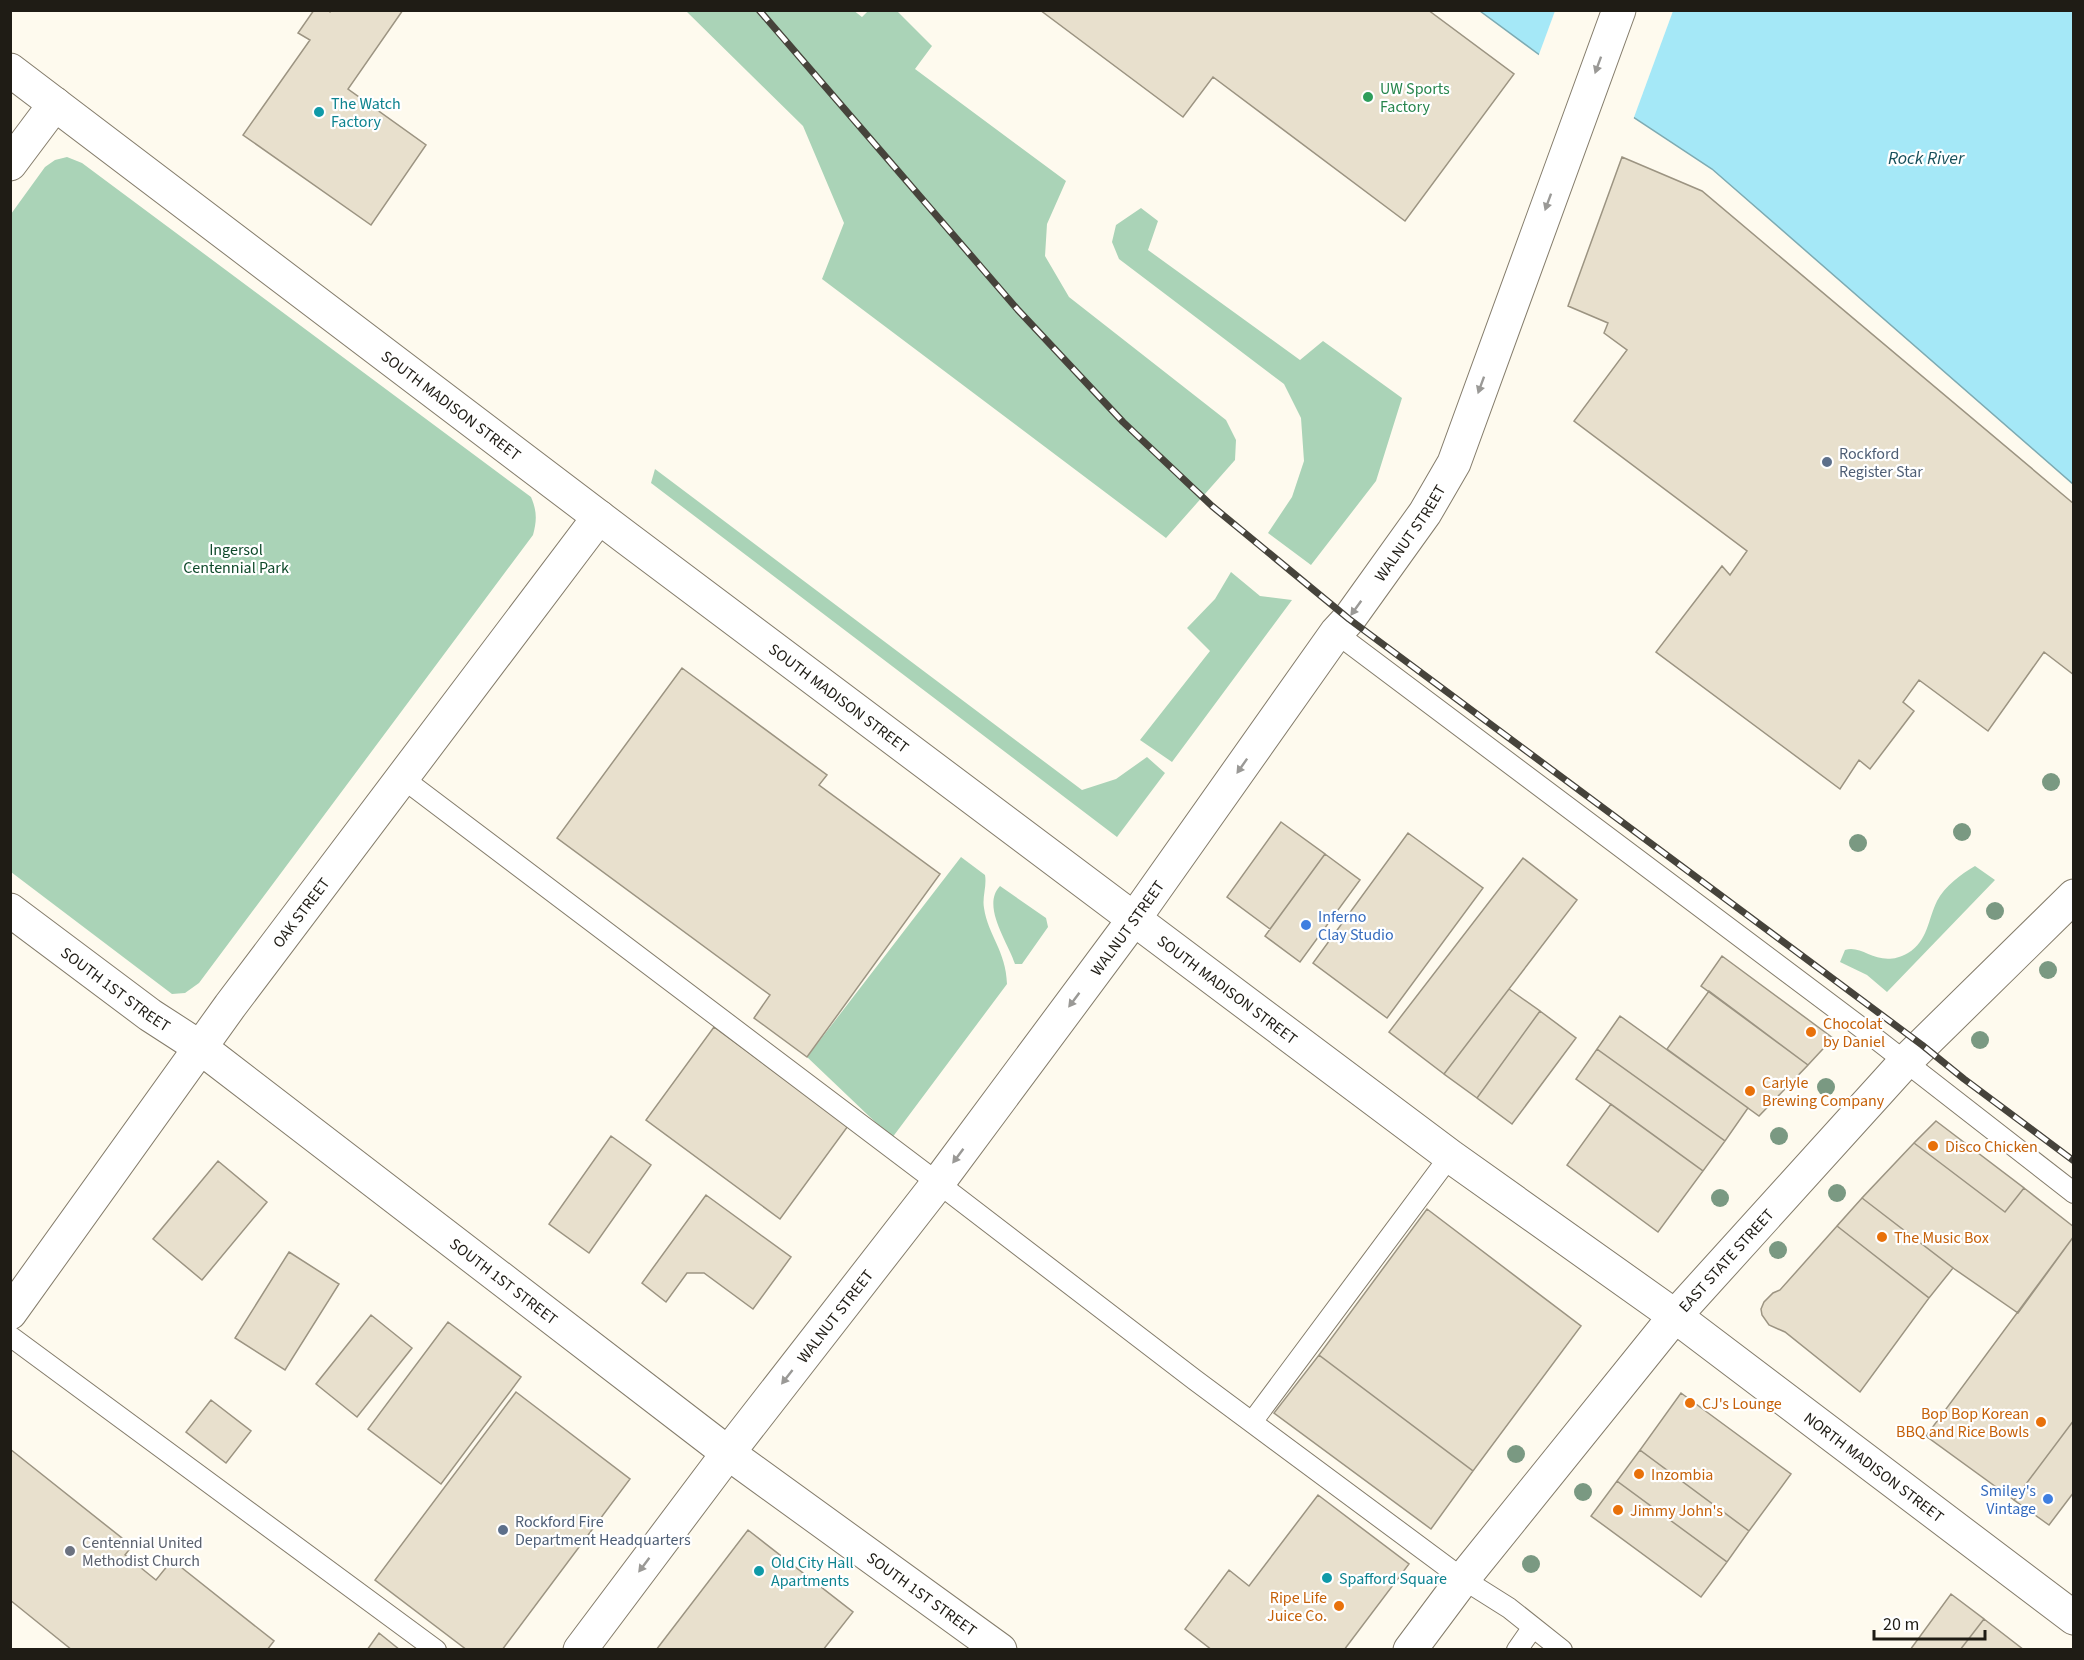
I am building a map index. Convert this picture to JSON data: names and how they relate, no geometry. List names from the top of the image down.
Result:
{
  "streets": {
    "street": [
      "SOUTH MADISON STREET",
      "WALNUT STREET",
      "OAK STREET",
      "SOUTH 1ST STREET",
      "EAST STATE STREET",
      "NORTH MADISON STREET"
    ]
  },
  "crossings": [
    ["SOUTH MADISON STREET", "WALNUT STREET"],
    ["SOUTH MADISON STREET", "OAK STREET"],
    ["SOUTH MADISON STREET", "EAST STATE STREET"],
    ["SOUTH MADISON STREET", "NORTH MADISON STREET"],
    ["WALNUT STREET", "SOUTH 1ST STREET"],
    ["OAK STREET", "SOUTH 1ST STREET"],
    ["EAST STATE STREET", "NORTH MADISON STREET"]
  ],
  "one_way": ["WALNUT STREET"],
  "water": ["Rock River"],
  "parks": ["Ingersol Centennial Park"],
  "places": [
    "UW Sports Factory",
    "The Watch Factory",
    "Rockford Register Star",
    "Inferno Clay Studio",
    "Chocolat by Daniel",
    "Carlyle Brewing Company",
    "Disco Chicken",
    "The Music Box",
    "CJ's Lounge",
    "Bop Bop Korean BBQ and Rice Bowls",
    "Inzombia",
    "Smiley's Vintage",
    "Jimmy John's",
    "Rockford Fire Department Headquarters",
    "Centennial United Methodist Church",
    "Old City Hall Apartments",
    "Spafford Square",
    "Ripe Life Juice Co."
  ],
  "scale_bar": "20 m"
}
